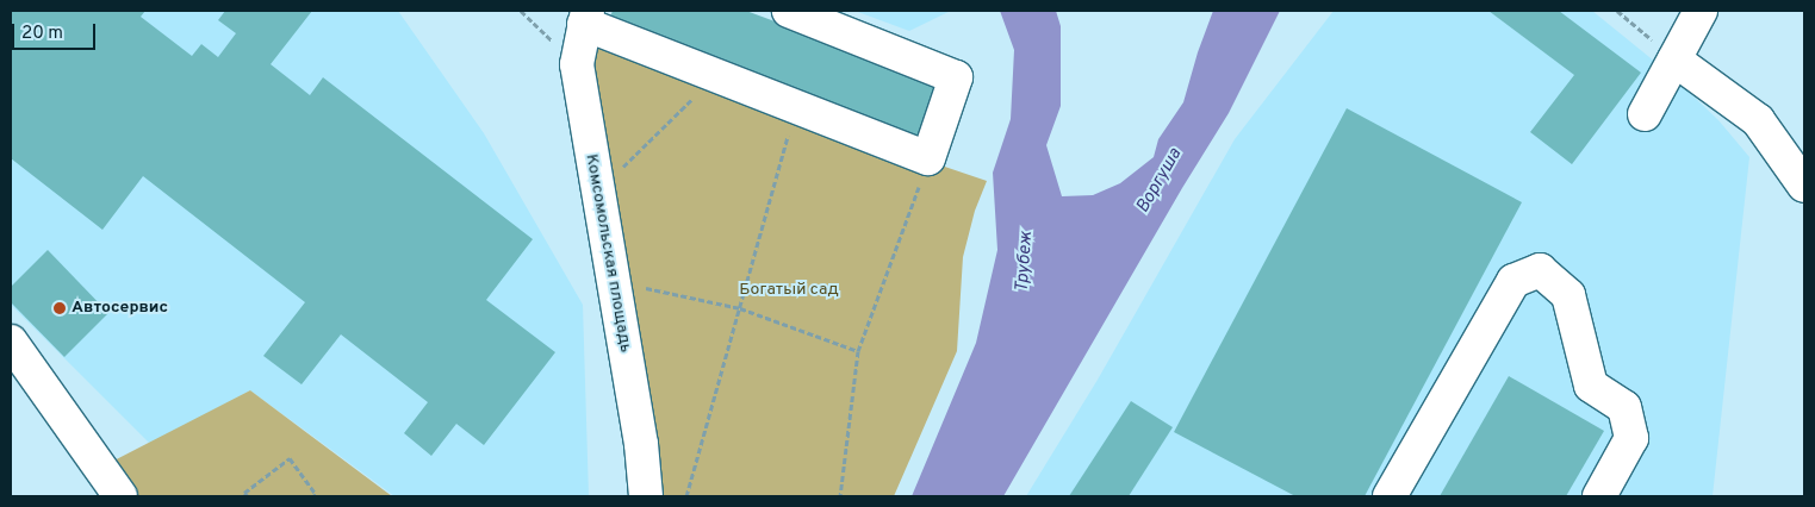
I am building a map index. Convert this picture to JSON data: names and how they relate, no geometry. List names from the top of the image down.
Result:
{
  "streets": {
    "street": ["Комсомольская площадь"]
  },
  "water": ["Воргуша", "Трубеж"],
  "parks": ["Богатый сад"],
  "places": ["Автосервис"],
  "scale_bar": "20 m"
}
